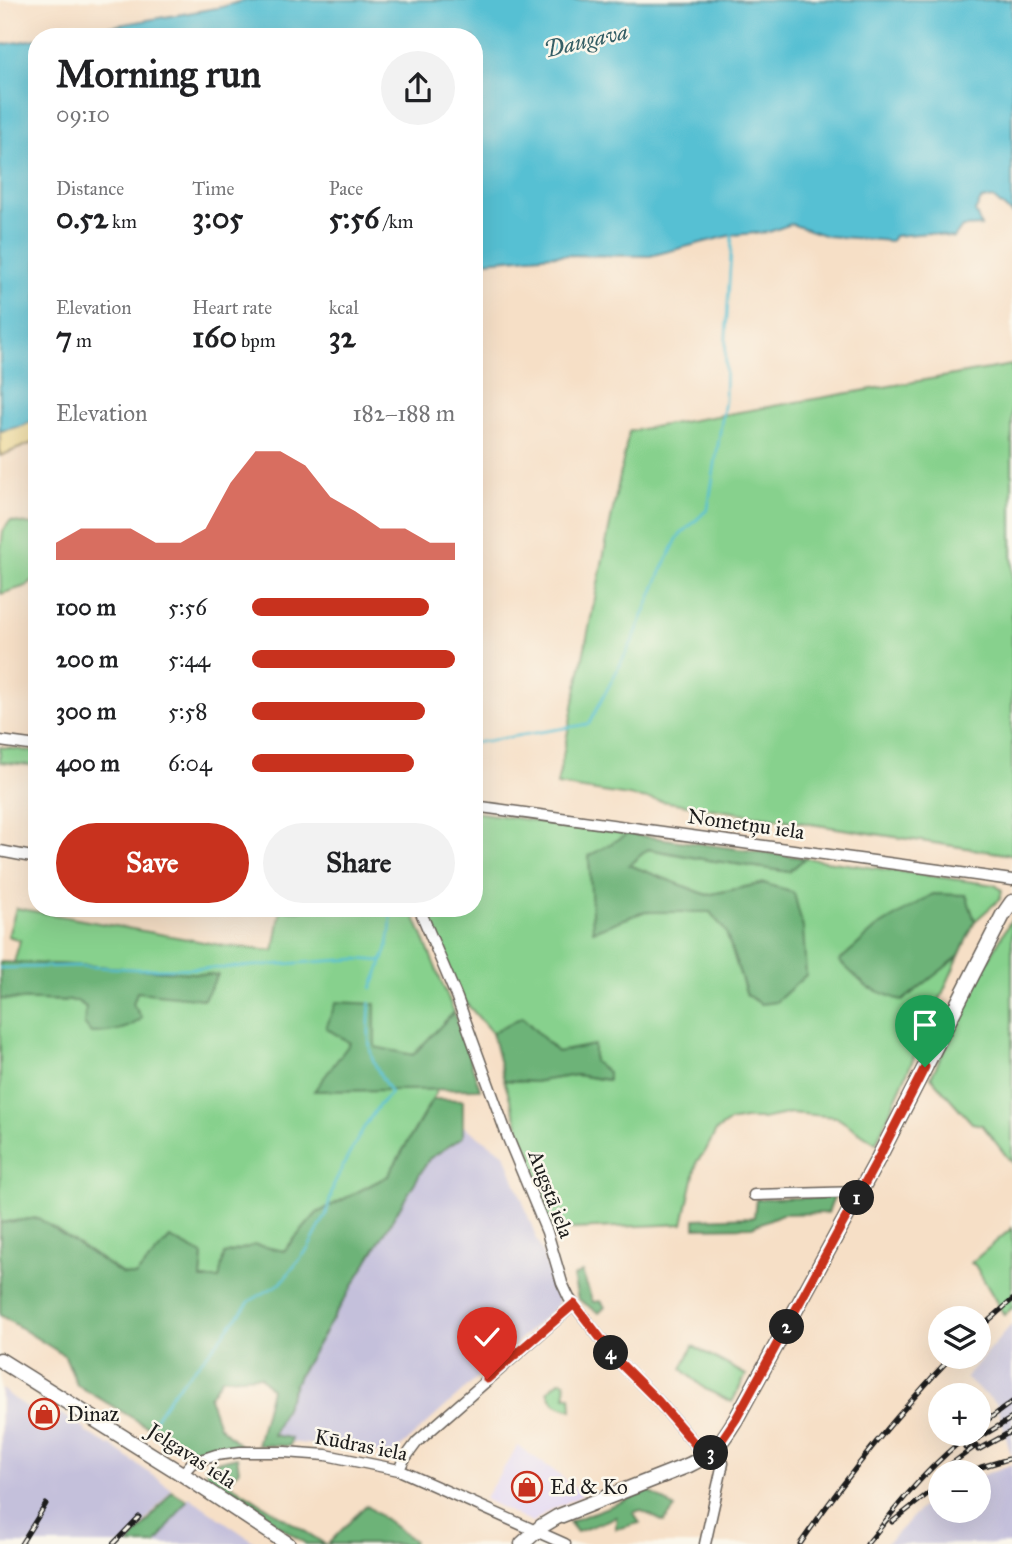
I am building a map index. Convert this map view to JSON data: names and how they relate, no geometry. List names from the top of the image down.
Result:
{
  "streets": {
    "street": [
      "Nometņu iela",
      "Augstā iela",
      "Kūdras iela",
      "Jelgavas iela"
    ]
  },
  "crossings": [
    ["Kūdras iela", "Jelgavas iela"]
  ],
  "water": ["Daugava"],
  "places": {
    "shop": ["Dinaz", "Ed & Ko"]
  },
  "page": {
    "heading": ["Morning run", "09:10"],
    "stats": [
      ["Distance", "0.52 km"],
      ["Time", "3:05"],
      ["Pace", "5:56 /km"],
      ["Elevation", "7 m"],
      ["Heart rate", "160 bpm"],
      ["kcal", "32"]
    ],
    "chart": ["Elevation", "182–188 m"],
    "list": [
      {
        "name": "100 m",
        "note": "5:56"
      },
      {
        "name": "200 m",
        "note": "5:44"
      },
      {
        "name": "300 m",
        "note": "5:58"
      },
      {
        "name": "400 m",
        "note": "6:04"
      }
    ],
    "buttons": ["Save", "Share"],
    "pins": [
      "1",
      "2",
      "4",
      "3"
    ],
    "map_buttons": ["+", "−"]
  }
}
